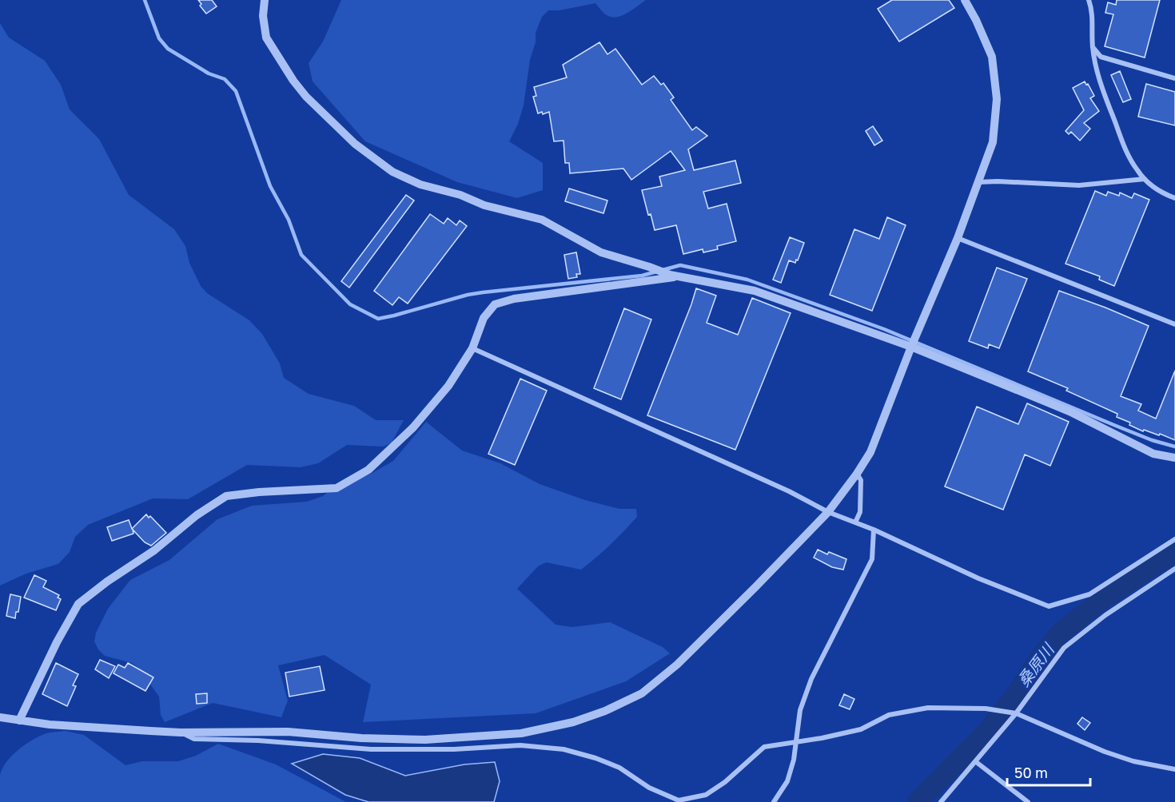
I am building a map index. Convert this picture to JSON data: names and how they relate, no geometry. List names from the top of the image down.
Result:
{
  "water": ["桑原川"],
  "scale_bar": "50 m"
}
